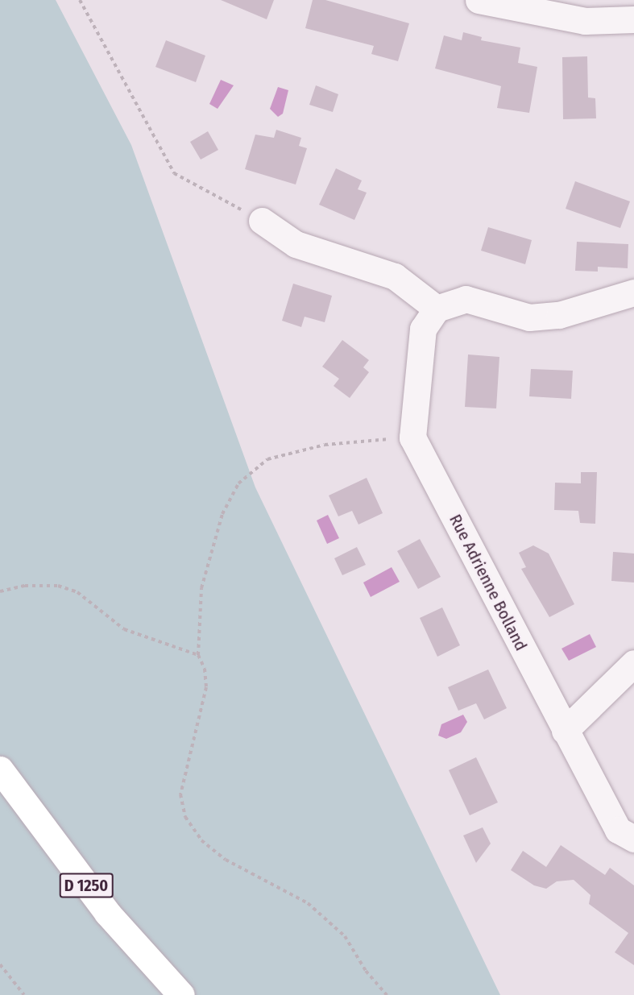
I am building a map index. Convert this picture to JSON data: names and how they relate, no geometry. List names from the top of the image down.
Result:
{
  "streets": {
    "main road": ["D 1250"],
    "street": ["Rue Adrienne Bolland"]
  }
}
